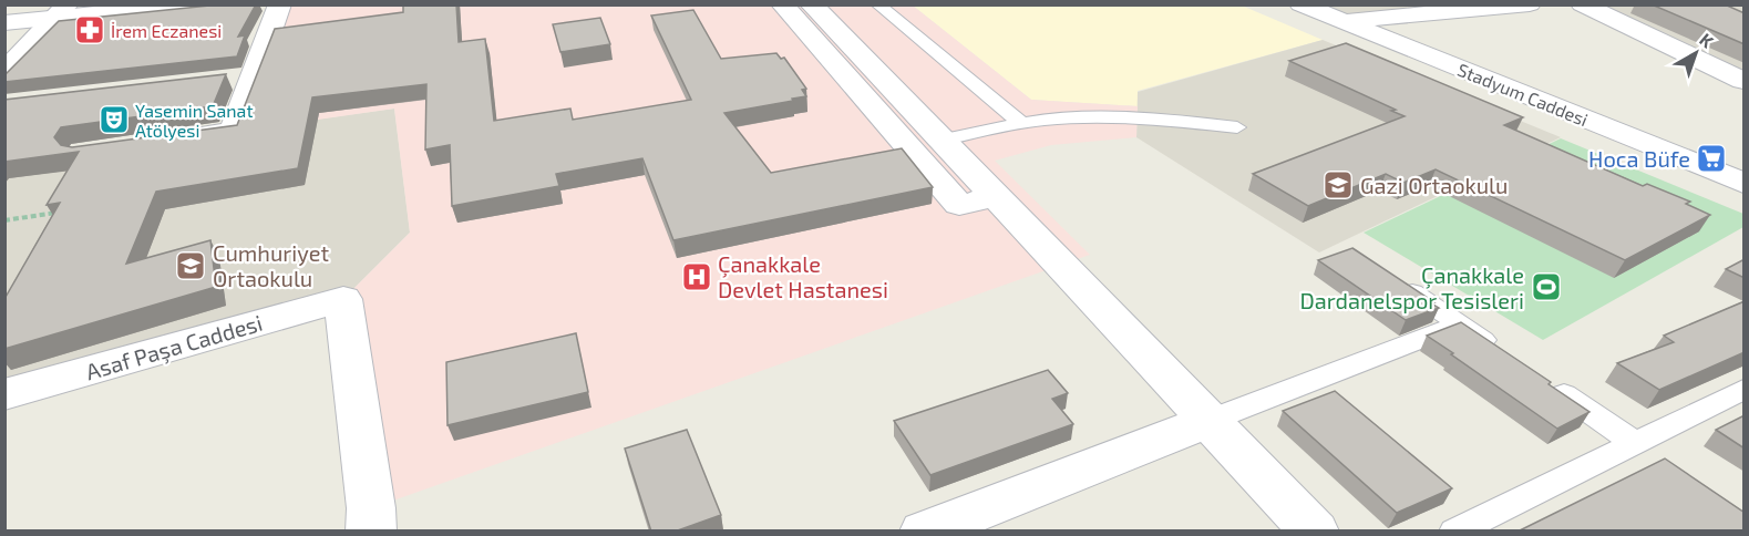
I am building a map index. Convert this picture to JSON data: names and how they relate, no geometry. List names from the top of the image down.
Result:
{
  "streets": {
    "street": ["Stadyum Caddesi", "Asaf Paşa Caddesi"]
  },
  "places": {
    "pharmacy": ["İrem Eczanesi"],
    "theatre": ["Yasemin Sanat Atölyesi"],
    "supermarket": ["Hoca Büfe"],
    "school or university": ["Gazi Ortaokulu", "Cumhuriyet Ortaokulu"],
    "hospital": ["Çanakkale Devlet Hastanesi"],
    "sports": ["Çanakkale Dardanelspor Tesisleri"]
  },
  "north": "top right"
}
